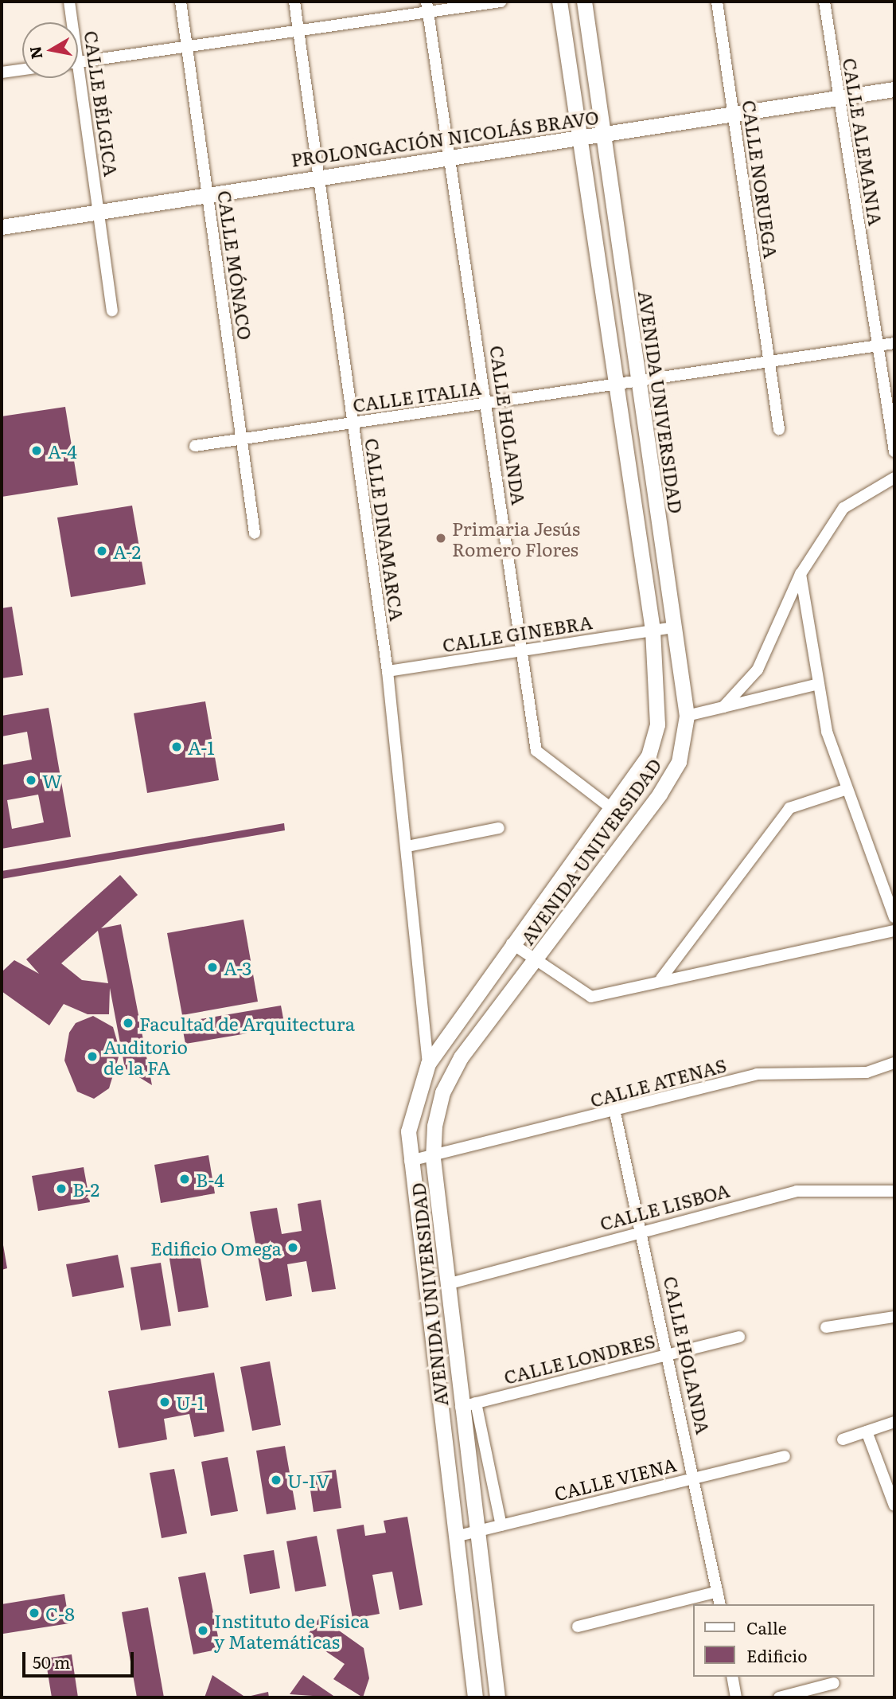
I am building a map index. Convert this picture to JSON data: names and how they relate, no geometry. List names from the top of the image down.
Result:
{
  "streets": {
    "street": [
      "CALLE BÉLGICA",
      "PROLONGACIÓN NICOLÁS BRAVO",
      "CALLE ALEMANIA",
      "CALLE NORUEGA",
      "CALLE MÓNACO",
      "CALLE ITALIA",
      "AVENIDA UNIVERSIDAD",
      "CALLE HOLANDA",
      "CALLE DINAMARCA",
      "CALLE GINEBRA",
      "CALLE ATENAS",
      "CALLE LISBOA",
      "CALLE LONDRES",
      "CALLE VIENA"
    ]
  },
  "crossings": [
    ["CALLE BÉLGICA", "PROLONGACIÓN NICOLÁS BRAVO"],
    ["PROLONGACIÓN NICOLÁS BRAVO", "CALLE ALEMANIA"],
    ["PROLONGACIÓN NICOLÁS BRAVO", "CALLE NORUEGA"],
    ["PROLONGACIÓN NICOLÁS BRAVO", "CALLE MÓNACO"],
    ["PROLONGACIÓN NICOLÁS BRAVO", "AVENIDA UNIVERSIDAD"],
    ["PROLONGACIÓN NICOLÁS BRAVO", "CALLE HOLANDA"],
    ["PROLONGACIÓN NICOLÁS BRAVO", "CALLE DINAMARCA"],
    ["CALLE ALEMANIA", "CALLE ITALIA"],
    ["CALLE NORUEGA", "CALLE ITALIA"],
    ["CALLE MÓNACO", "CALLE ITALIA"],
    ["CALLE ITALIA", "AVENIDA UNIVERSIDAD"],
    ["CALLE ITALIA", "CALLE HOLANDA"],
    ["CALLE ITALIA", "CALLE DINAMARCA"],
    ["AVENIDA UNIVERSIDAD", "CALLE HOLANDA"],
    ["AVENIDA UNIVERSIDAD", "CALLE DINAMARCA"],
    ["AVENIDA UNIVERSIDAD", "CALLE GINEBRA"],
    ["AVENIDA UNIVERSIDAD", "CALLE ATENAS"],
    ["AVENIDA UNIVERSIDAD", "CALLE LISBOA"],
    ["AVENIDA UNIVERSIDAD", "CALLE LONDRES"],
    ["AVENIDA UNIVERSIDAD", "CALLE VIENA"],
    ["CALLE HOLANDA", "CALLE GINEBRA"],
    ["CALLE HOLANDA", "CALLE ATENAS"],
    ["CALLE HOLANDA", "CALLE LISBOA"],
    ["CALLE HOLANDA", "CALLE LONDRES"],
    ["CALLE HOLANDA", "CALLE VIENA"],
    ["CALLE DINAMARCA", "CALLE GINEBRA"]
  ],
  "places": [
    "A-4",
    "Primaria Jesús Romero Flores",
    "A-2",
    "A-1",
    "W",
    "A-3",
    "Facultad de Arquitectura",
    "Auditorio de la FA",
    "B-4",
    "B-2",
    "Edificio Omega",
    "U-1",
    "U-IV",
    "C-8",
    "Instituto de Física y Matemáticas"
  ],
  "legend": ["Calle", "Edificio"],
  "scale_bar": "50 m",
  "north": "left"
}
